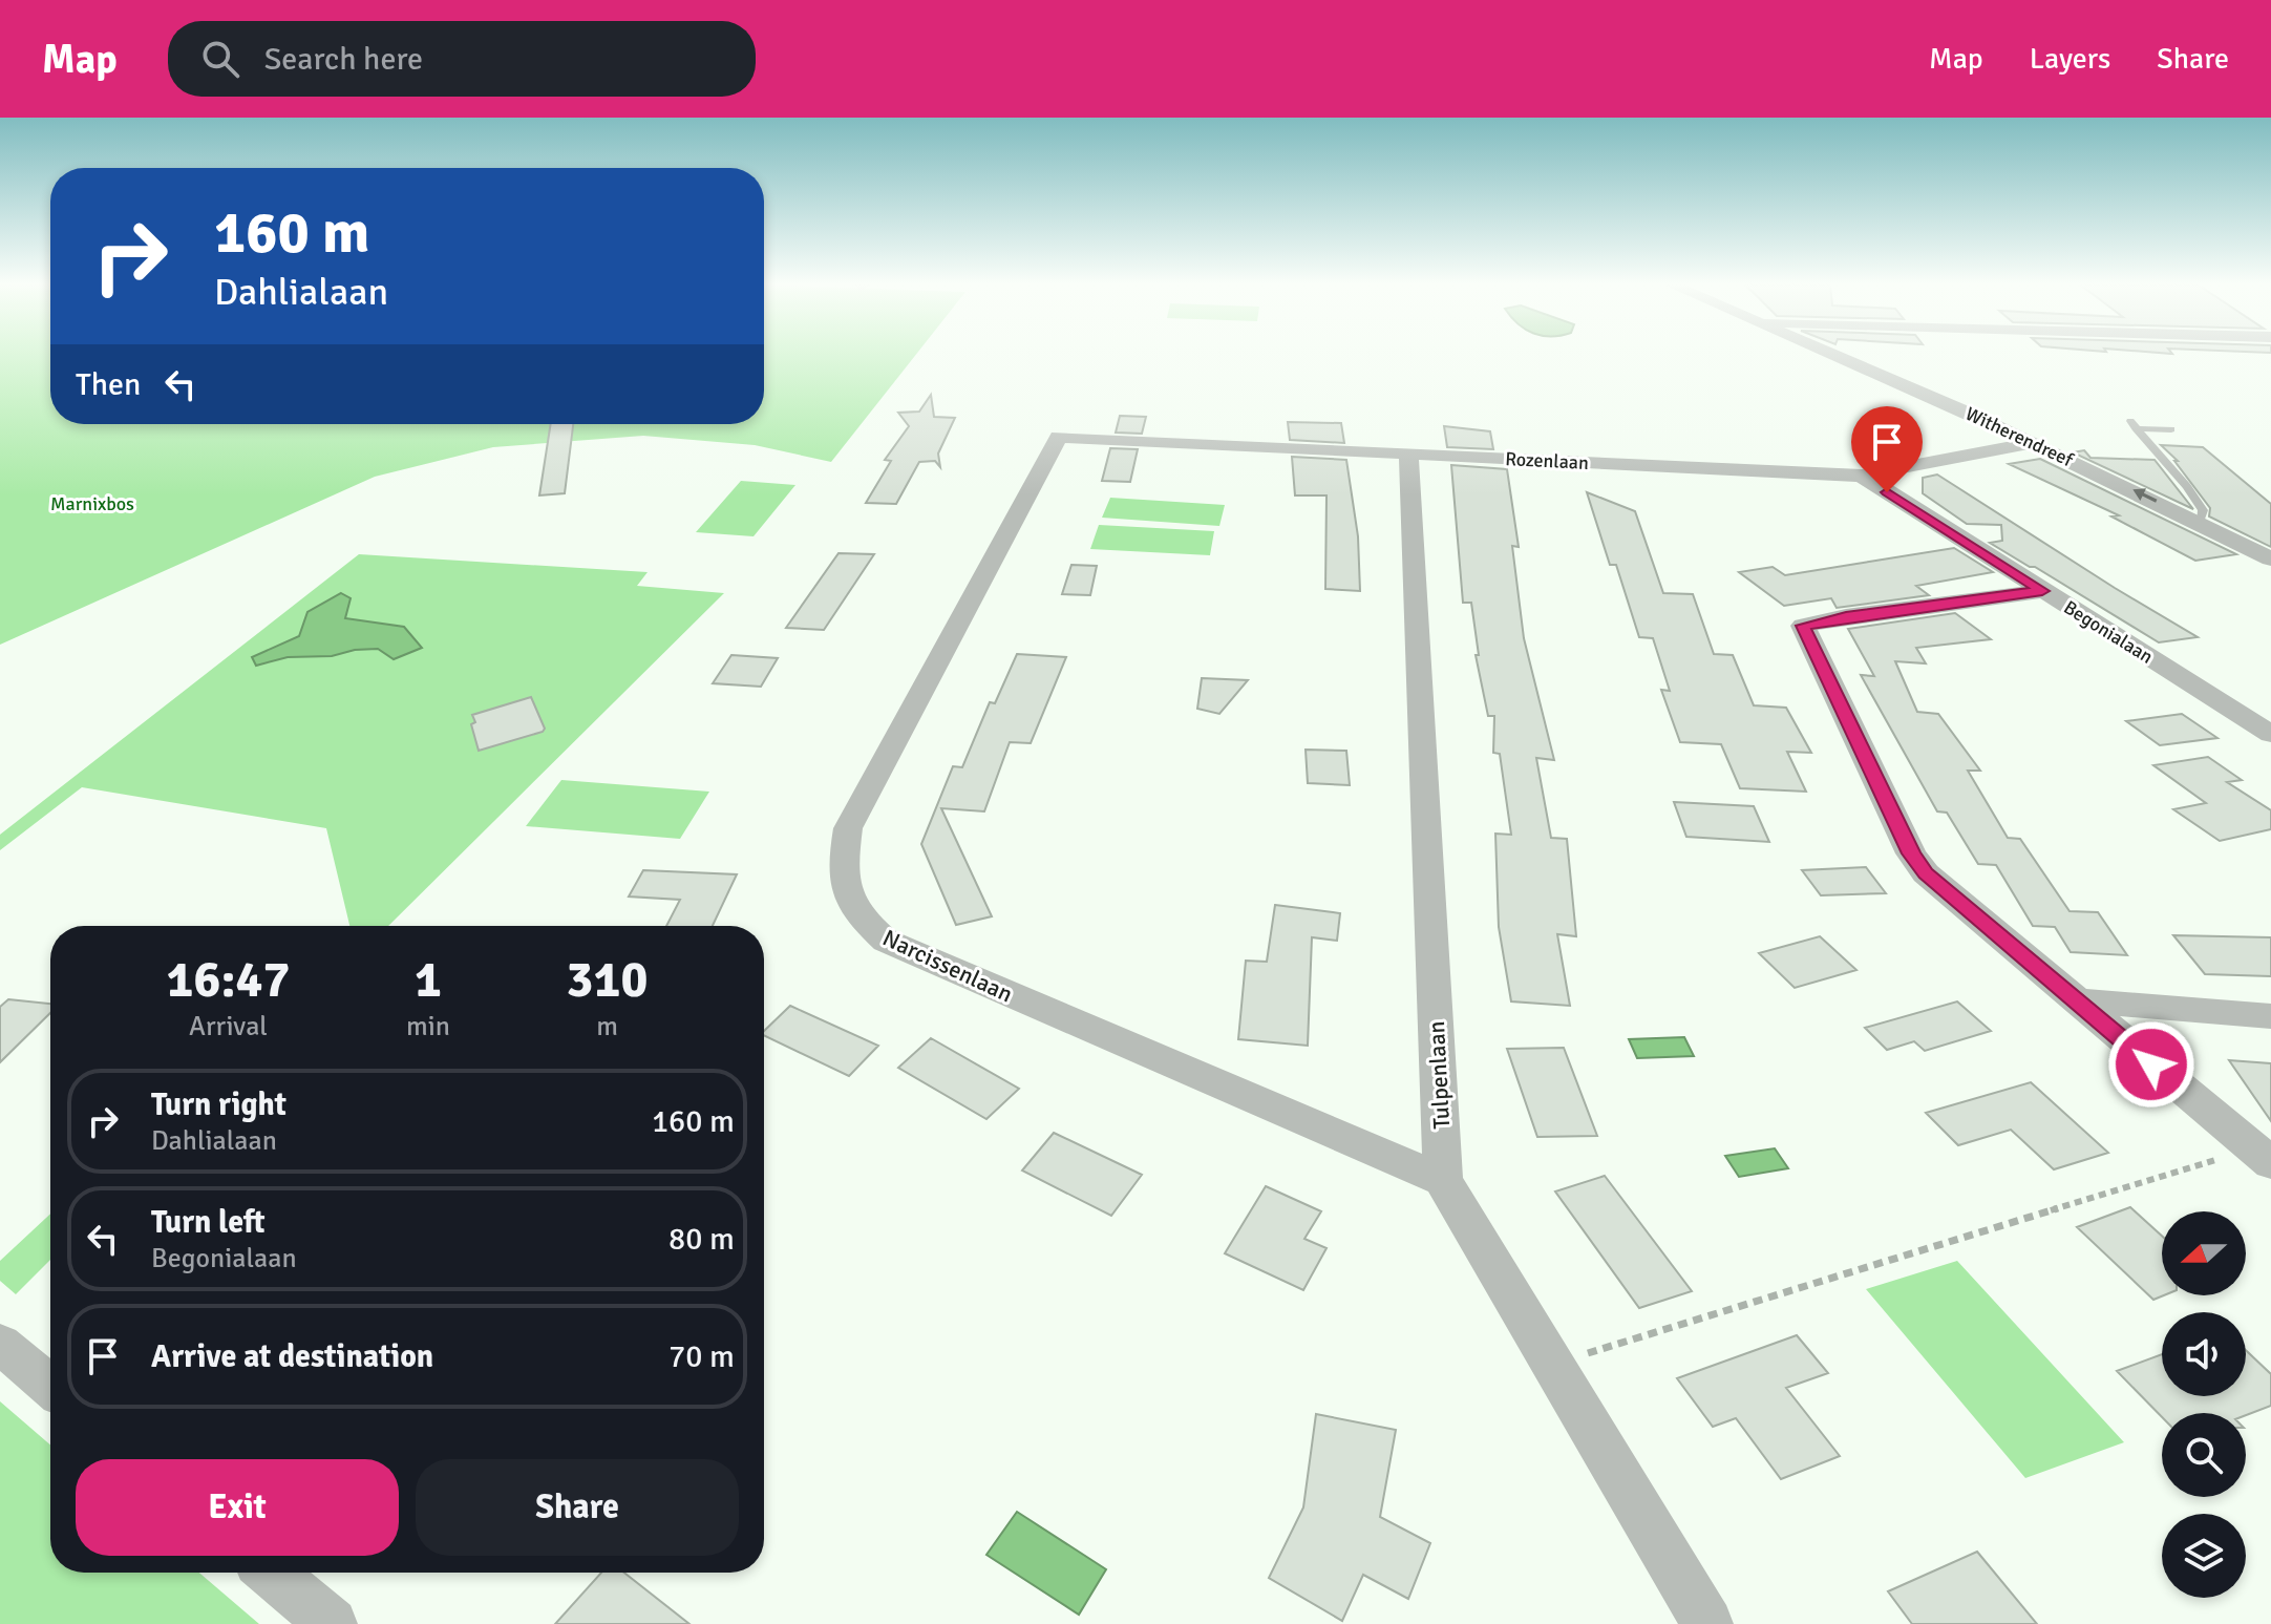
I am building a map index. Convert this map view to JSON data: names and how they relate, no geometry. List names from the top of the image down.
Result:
{
  "streets": {
    "street": [
      "Witherendreef",
      "Rozenlaan",
      "Begonialaan",
      "Narcissenlaan",
      "Tulpenlaan"
    ]
  },
  "crossings": [
    ["Witherendreef", "Rozenlaan"],
    ["Rozenlaan", "Begonialaan"],
    ["Rozenlaan", "Narcissenlaan"],
    ["Rozenlaan", "Tulpenlaan"],
    ["Narcissenlaan", "Tulpenlaan"]
  ],
  "one_way": ["Witherendreef"],
  "parks": ["Marnixbos"],
  "north": "left",
  "page": {
    "header": "Map",
    "search": "Search here",
    "nav": ["Map", "Layers", "Share"],
    "turn": ["160 m", "Dahlialaan"],
    "then": "Then",
    "eta": [
      "16:47",
      "Arrival",
      "1",
      "min",
      "310",
      "m"
    ],
    "list": [
      {
        "name": "Turn right",
        "note": "Dahlialaan",
        "value": "160 m"
      },
      {
        "name": "Turn left",
        "note": "Begonialaan",
        "value": "80 m"
      },
      {
        "name": "Arrive at destination",
        "value": "70 m"
      }
    ],
    "buttons": ["Exit", "Share"]
  }
}
